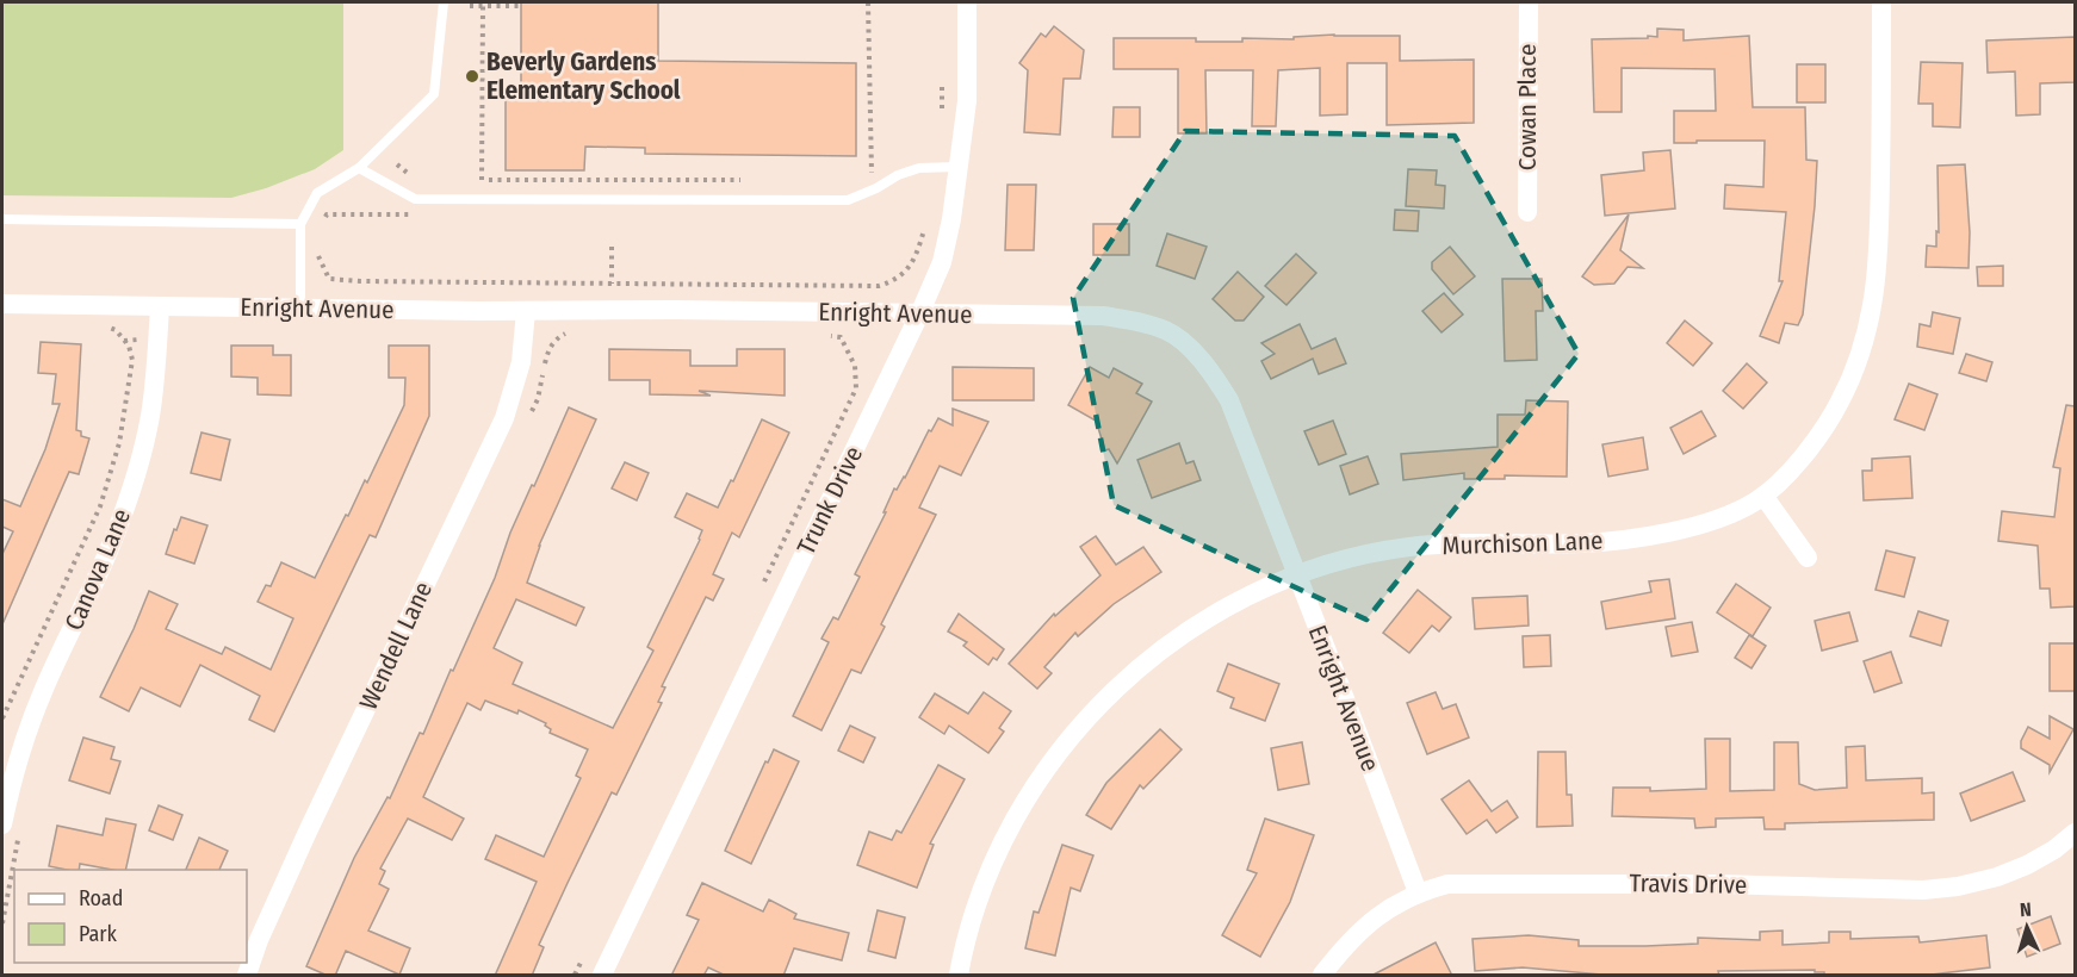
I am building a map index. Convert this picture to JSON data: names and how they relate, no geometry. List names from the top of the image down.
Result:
{
  "streets": {
    "street": [
      "Cowan Place",
      "Enright Avenue",
      "Trunk Drive",
      "Murchison Lane",
      "Canova Lane",
      "Wendell Lane",
      "Travis Drive"
    ]
  },
  "crossings": [
    ["Enright Avenue", "Trunk Drive"],
    ["Enright Avenue", "Murchison Lane"],
    ["Enright Avenue", "Canova Lane"],
    ["Enright Avenue", "Wendell Lane"],
    ["Enright Avenue", "Travis Drive"]
  ],
  "places": ["Beverly Gardens Elementary School"],
  "legend": ["Road", "Park"],
  "north": "top"
}
